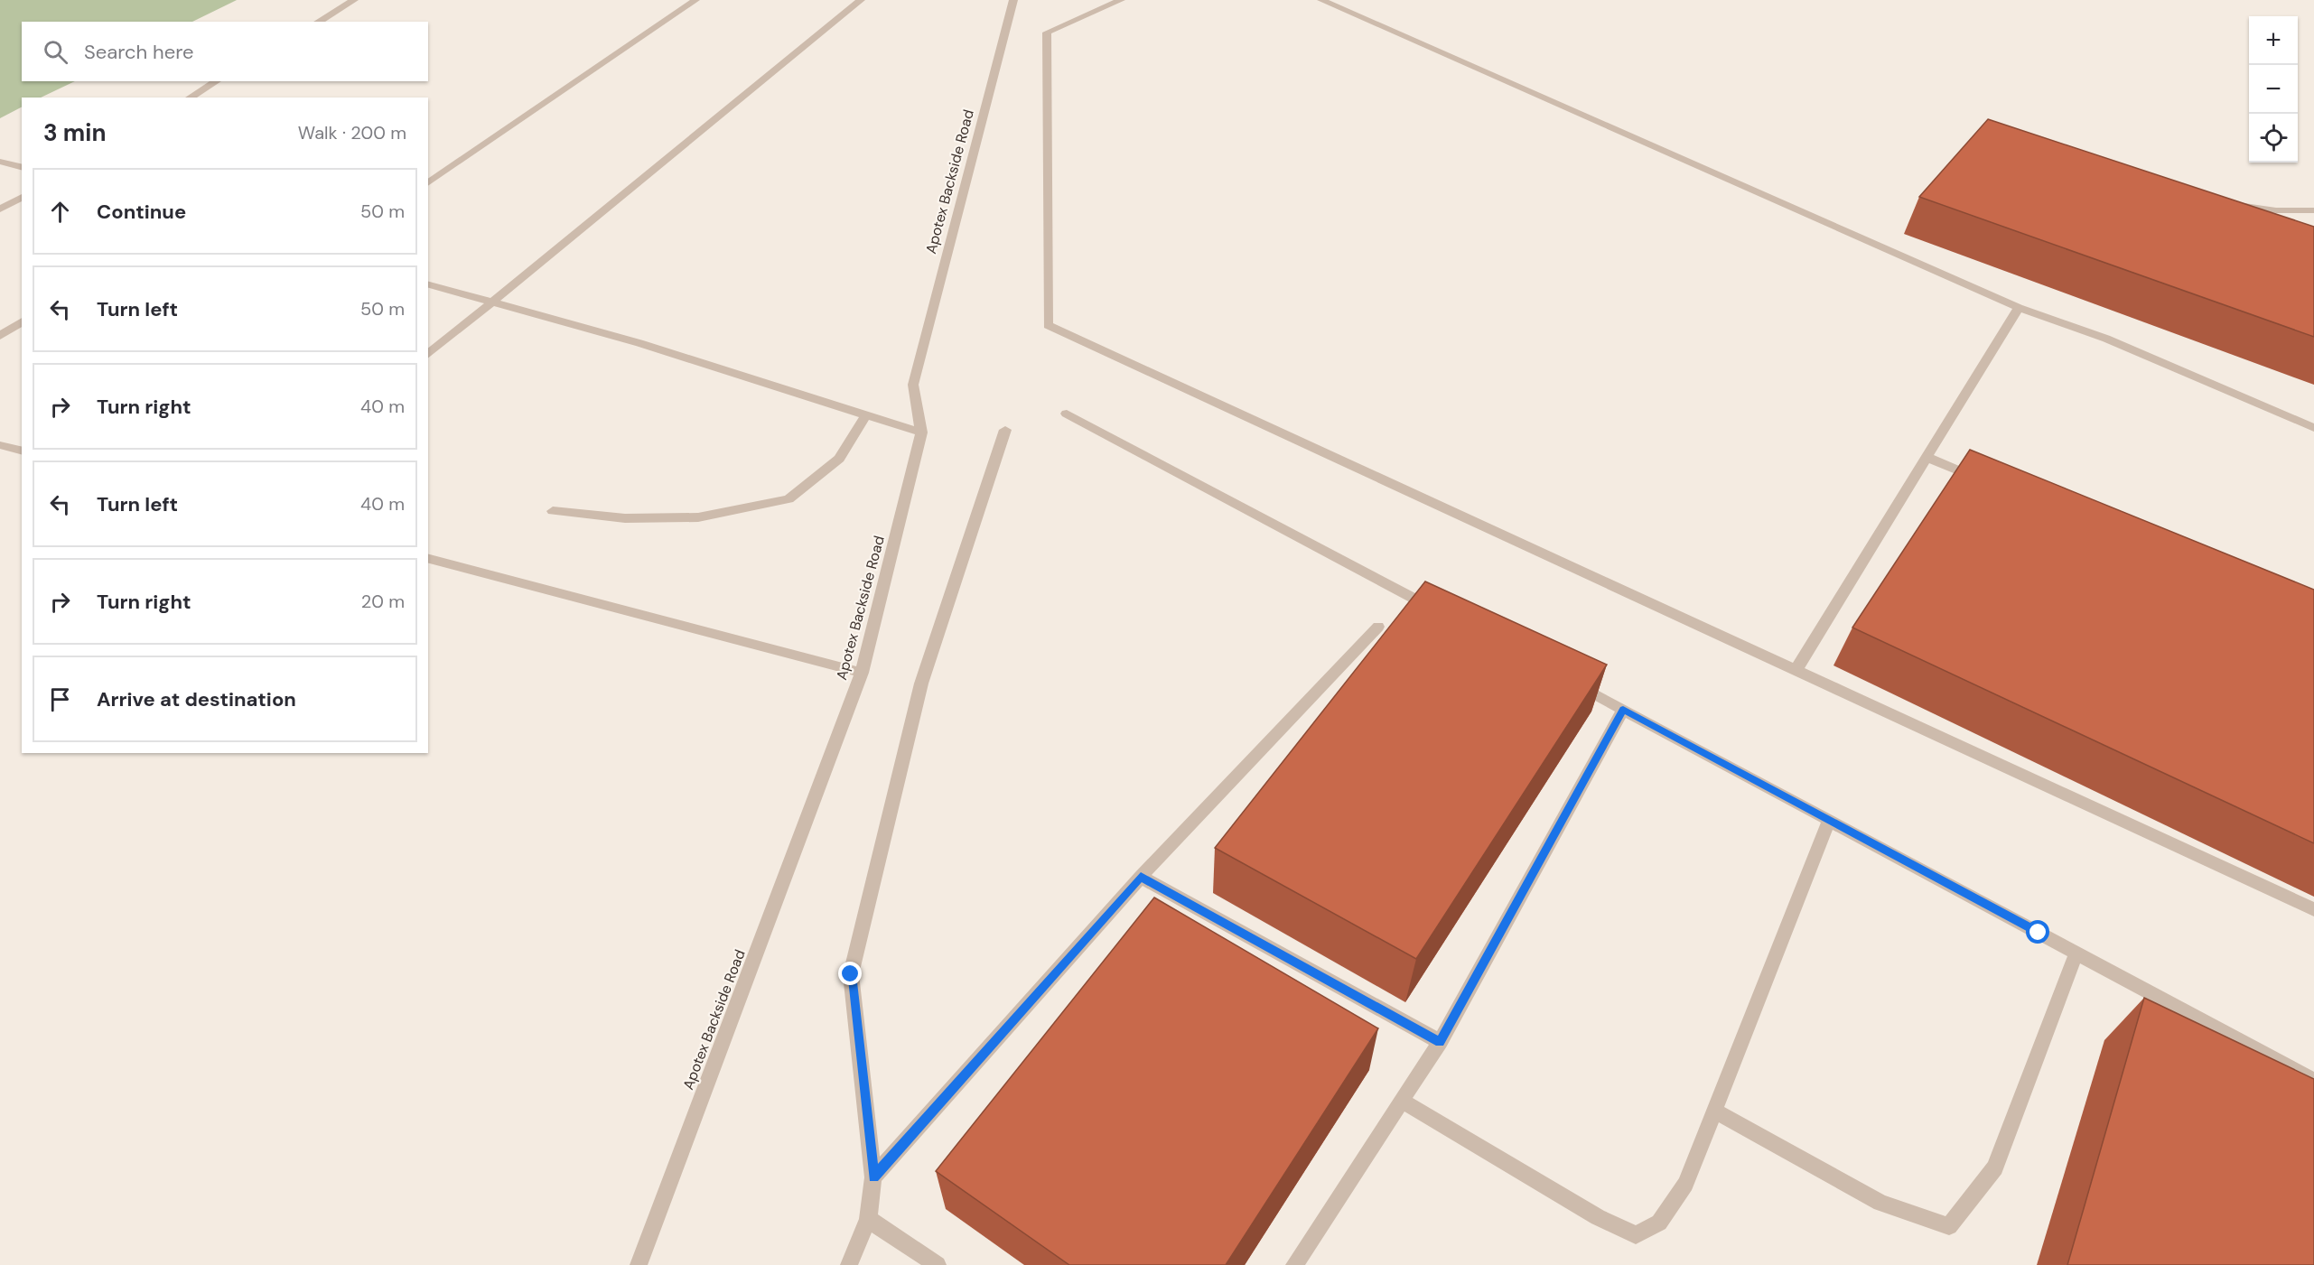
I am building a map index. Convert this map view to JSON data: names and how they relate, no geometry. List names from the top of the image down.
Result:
{
  "streets": {
    "street": ["Apotex Backside Road"]
  },
  "page": {
    "map_buttons": ["+", "−"],
    "search": "Search here",
    "heading": ["3 min", "Walk · 200 m"],
    "list": [
      ["Continue", "50 m"],
      ["Turn left", "50 m"],
      ["Turn right", "40 m"],
      ["Turn left", "40 m"],
      ["Turn right", "20 m"],
      "Arrive at destination"
    ]
  }
}
